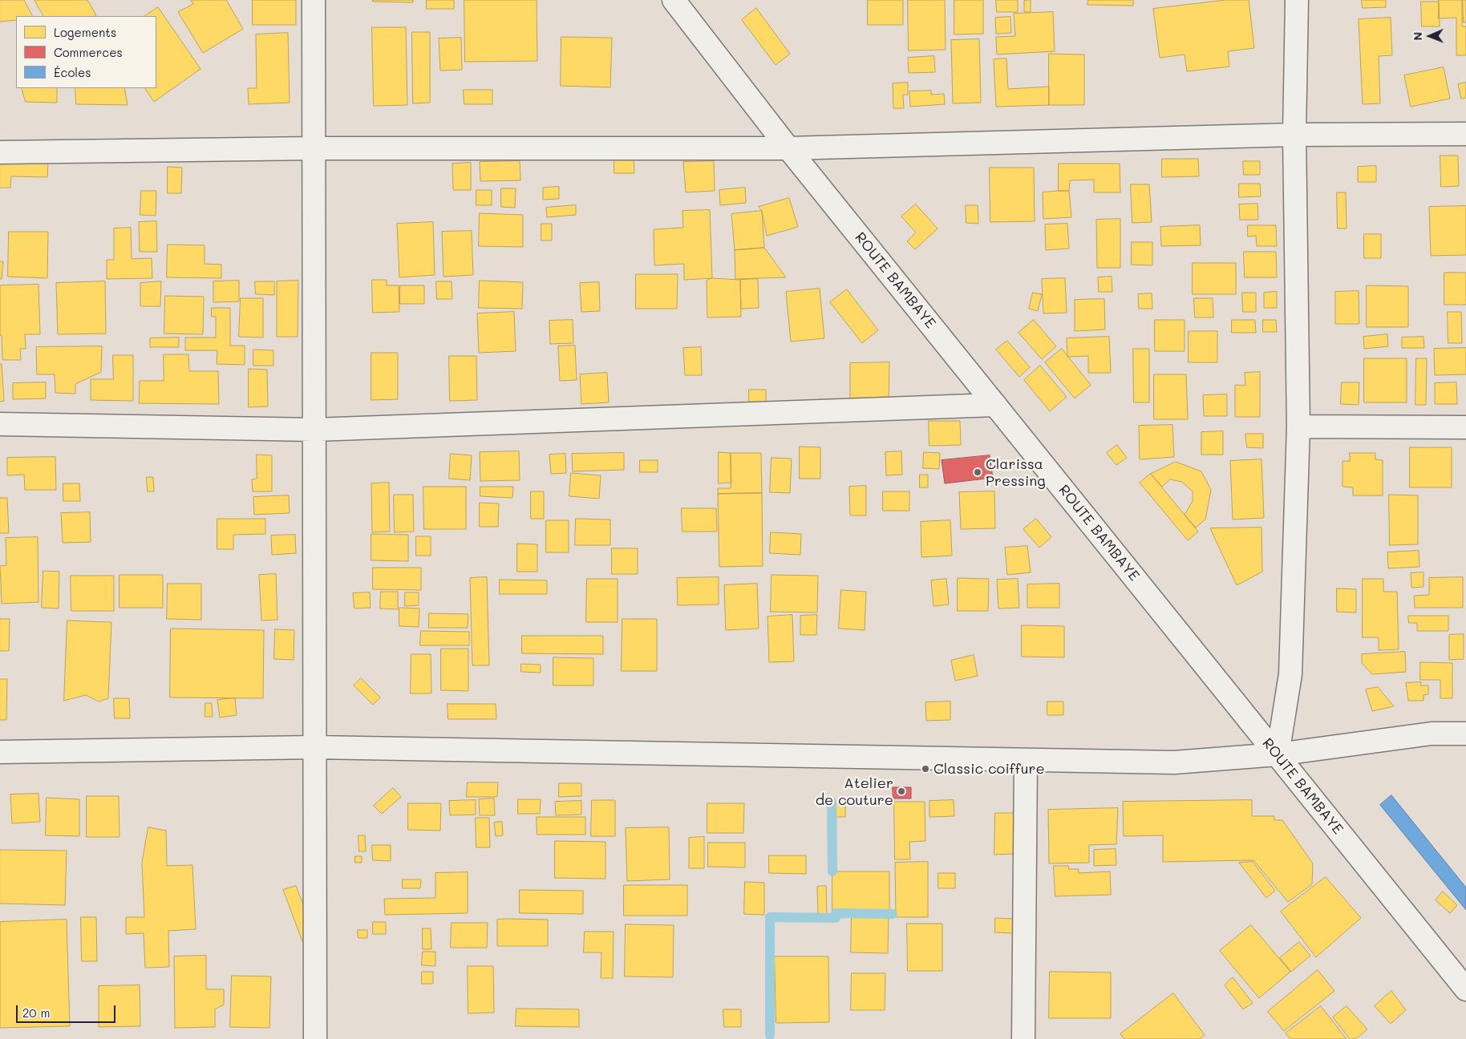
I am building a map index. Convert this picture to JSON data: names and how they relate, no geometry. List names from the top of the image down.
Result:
{
  "streets": {
    "street": ["ROUTE BAMBAYE"]
  },
  "places": ["Clarissa Pressing", "Classic coiffure", "Atelier de couture"],
  "legend": ["Logements", "Commerces", "Écoles"],
  "scale_bar": "20 m",
  "north": "left"
}
